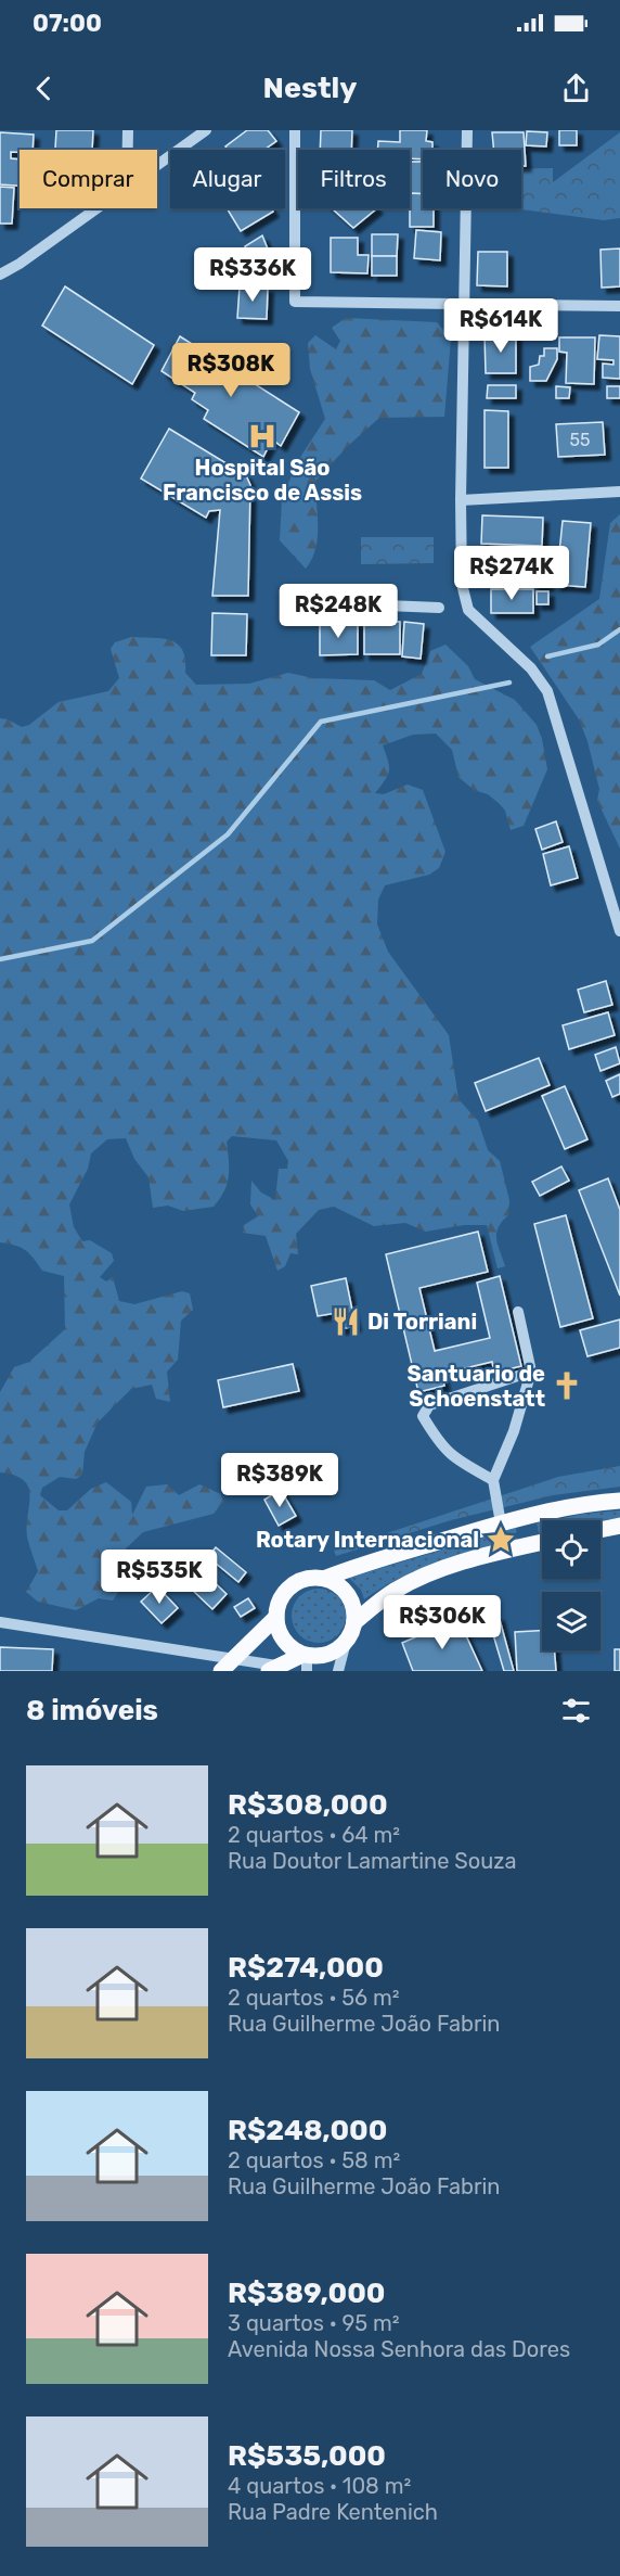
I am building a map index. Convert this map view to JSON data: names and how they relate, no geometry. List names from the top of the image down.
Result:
{
  "places": {
    "hospital": ["Hospital São Francisco de Assis"],
    "restaurant": ["Di Torriani"],
    "church": ["Santuario de Schoenstatt"],
    "place": ["Rotary Internacional"]
  },
  "house_numbers": ["55"],
  "page": {
    "status": "07:00",
    "header": "Nestly",
    "chip": [
      "Comprar",
      "Alugar",
      "Filtros",
      "Novo"
    ],
    "price": [
      "R$336K",
      "R$614K",
      "R$308K",
      "R$274K",
      "R$248K",
      "R$389K",
      "R$535K",
      "R$306K"
    ],
    "heading": "8 imóveis",
    "list": [
      {
        "name": "R$308,000",
        "note": "2 quartos · 64 m² · Rua Doutor Lamartine Souza"
      },
      {
        "name": "R$274,000",
        "note": "2 quartos · 56 m² · Rua Guilherme João Fabrin"
      },
      {
        "name": "R$248,000",
        "note": "2 quartos · 58 m² · Rua Guilherme João Fabrin"
      },
      {
        "name": "R$389,000",
        "note": "3 quartos · 95 m² · Avenida Nossa Senhora das Dores"
      },
      {
        "name": "R$535,000",
        "note": "4 quartos · 108 m² · Rua Padre Kentenich"
      }
    ]
  }
}
